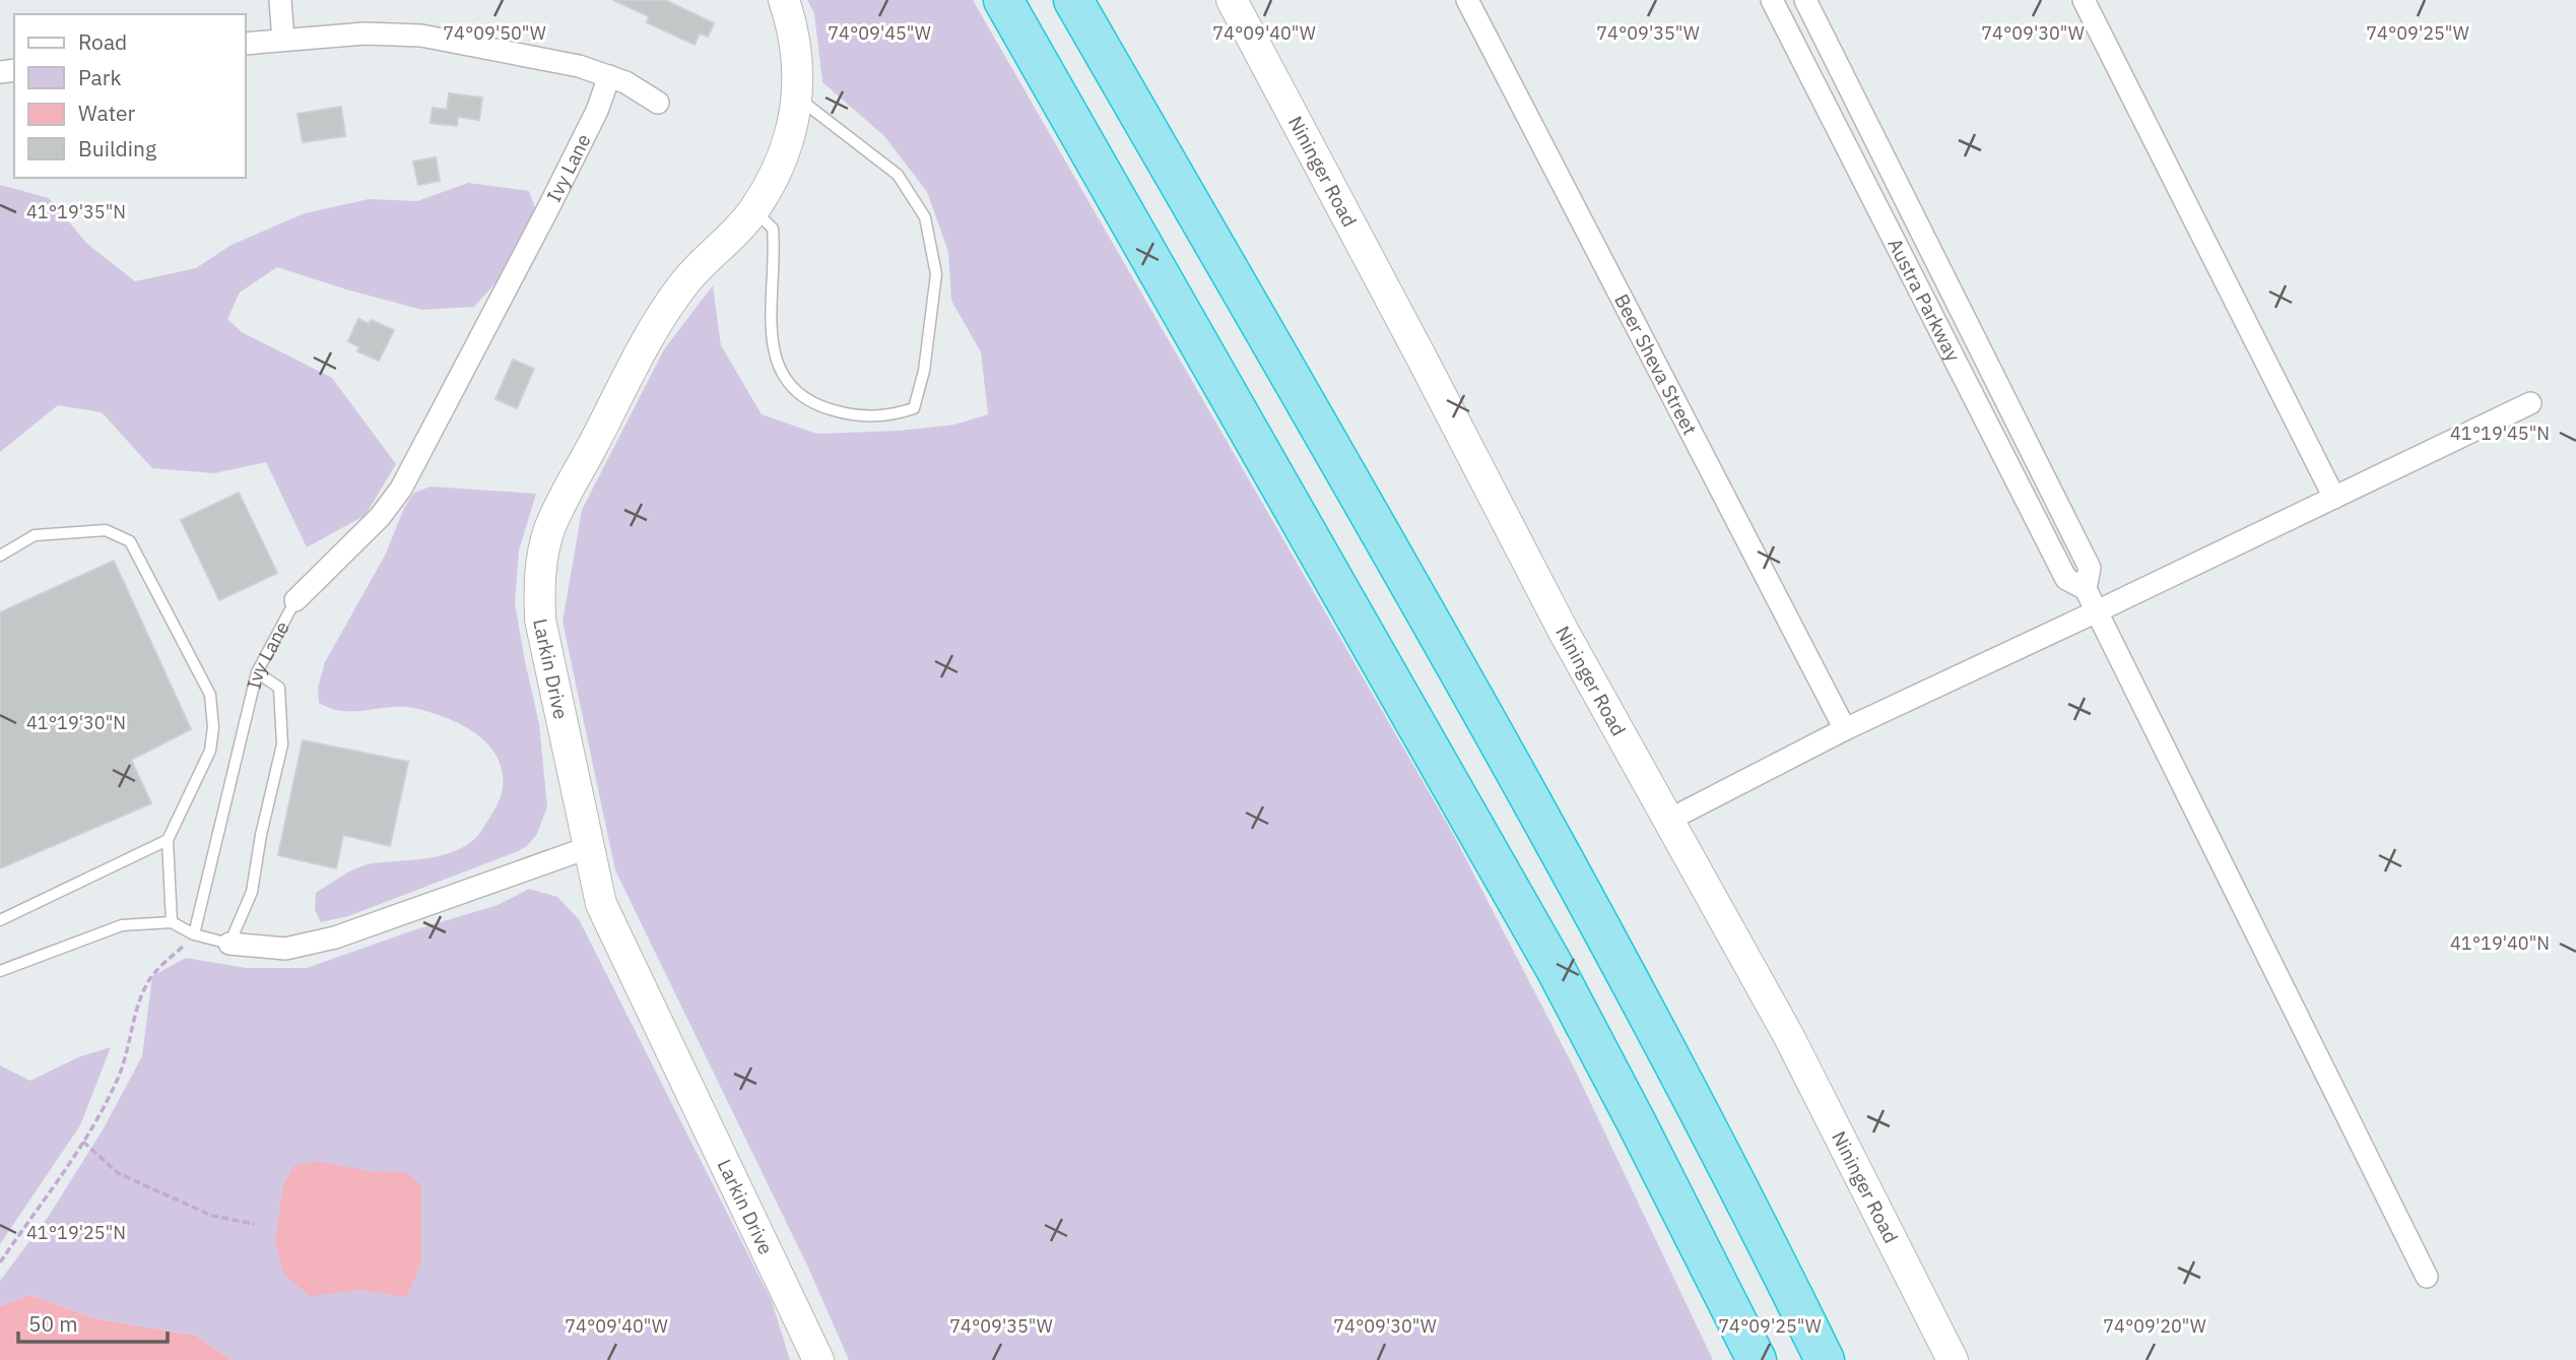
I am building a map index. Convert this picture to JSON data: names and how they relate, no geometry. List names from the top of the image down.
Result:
{
  "streets": {
    "street": [
      "Ivy Lane",
      "Nininger Road",
      "Austra Parkway",
      "Beer Sheva Street",
      "Larkin Drive"
    ]
  },
  "legend": [
    "Road",
    "Park",
    "Water",
    "Building"
  ],
  "scale_bar": "50 m",
  "coordinates": [
    "74°09'50\"W",
    "74°09'45\"W",
    "74°09'40\"W",
    "74°09'35\"W",
    "74°09'30\"W",
    "74°09'25\"W",
    "41°19'35\"N",
    "41°19'45\"N",
    "41°19'30\"N",
    "41°19'40\"N",
    "41°19'25\"N",
    "74°09'20\"W"
  ]
}
